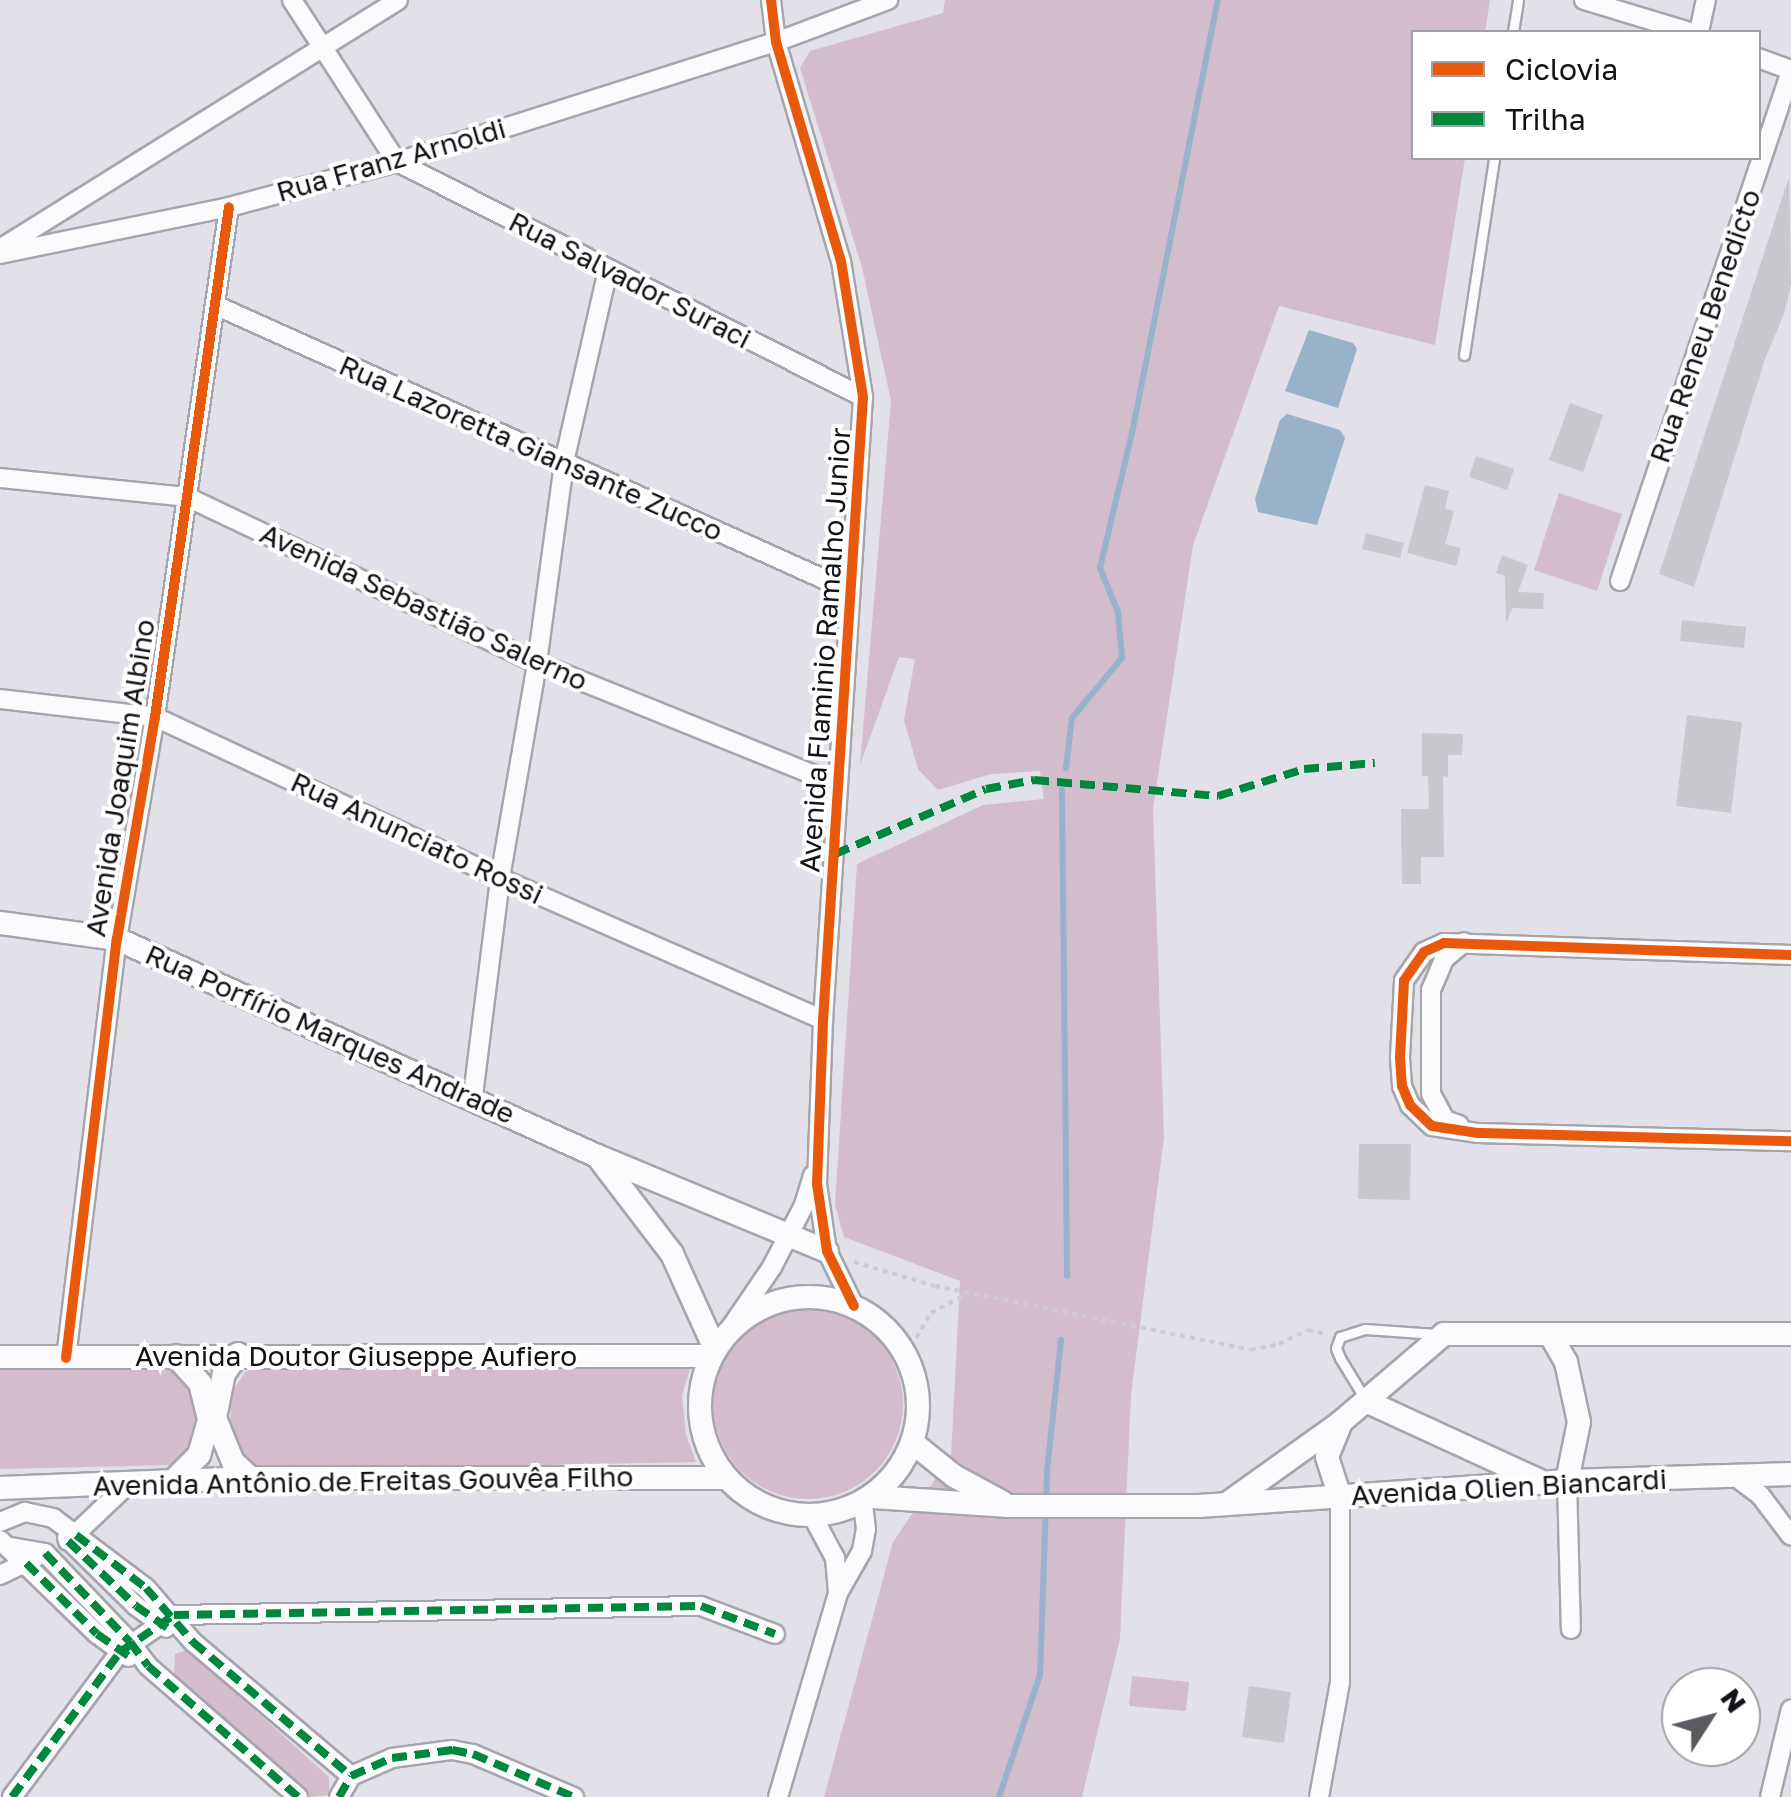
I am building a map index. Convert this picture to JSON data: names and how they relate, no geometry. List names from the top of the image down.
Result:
{
  "streets": {
    "street": [
      "Rua Franz Arnoldi",
      "Rua Salvador Suraci",
      "Rua Reneu Benedicto",
      "Rua Lazoretta Giansante Zucco",
      "Avenida Sebastião Salerno",
      "Avenida Flaminio Ramalho Junior",
      "Avenida Joaquim Albino",
      "Rua Anunciato Rossi",
      "Rua Porfírio Marques Andrade",
      "Avenida Doutor Giuseppe Aufiero",
      "Avenida Antônio de Freitas Gouvêa Filho",
      "Avenida Olien Biancardi"
    ]
  },
  "crossings": [
    ["Rua Franz Arnoldi", "Rua Salvador Suraci"],
    ["Rua Franz Arnoldi", "Avenida Flaminio Ramalho Junior"],
    ["Rua Franz Arnoldi", "Avenida Joaquim Albino"],
    ["Rua Salvador Suraci", "Avenida Flaminio Ramalho Junior"],
    ["Rua Lazoretta Giansante Zucco", "Avenida Flaminio Ramalho Junior"],
    ["Rua Lazoretta Giansante Zucco", "Avenida Joaquim Albino"],
    ["Avenida Sebastião Salerno", "Avenida Flaminio Ramalho Junior"],
    ["Avenida Sebastião Salerno", "Avenida Joaquim Albino"],
    ["Avenida Flaminio Ramalho Junior", "Rua Anunciato Rossi"],
    ["Avenida Flaminio Ramalho Junior", "Rua Porfírio Marques Andrade"],
    ["Avenida Flaminio Ramalho Junior", "Avenida Doutor Giuseppe Aufiero"],
    ["Avenida Flaminio Ramalho Junior", "Avenida Antônio de Freitas Gouvêa Filho"],
    ["Avenida Flaminio Ramalho Junior", "Avenida Olien Biancardi"],
    ["Avenida Joaquim Albino", "Rua Anunciato Rossi"],
    ["Avenida Joaquim Albino", "Rua Porfírio Marques Andrade"],
    ["Avenida Joaquim Albino", "Avenida Doutor Giuseppe Aufiero"],
    ["Rua Porfírio Marques Andrade", "Avenida Doutor Giuseppe Aufiero"],
    ["Rua Porfírio Marques Andrade", "Avenida Antônio de Freitas Gouvêa Filho"],
    ["Rua Porfírio Marques Andrade", "Avenida Olien Biancardi"],
    ["Avenida Doutor Giuseppe Aufiero", "Avenida Antônio de Freitas Gouvêa Filho"],
    ["Avenida Doutor Giuseppe Aufiero", "Avenida Olien Biancardi"],
    ["Avenida Antônio de Freitas Gouvêa Filho", "Avenida Olien Biancardi"]
  ],
  "legend": ["Ciclovia", "Trilha"],
  "north": "top right"
}
